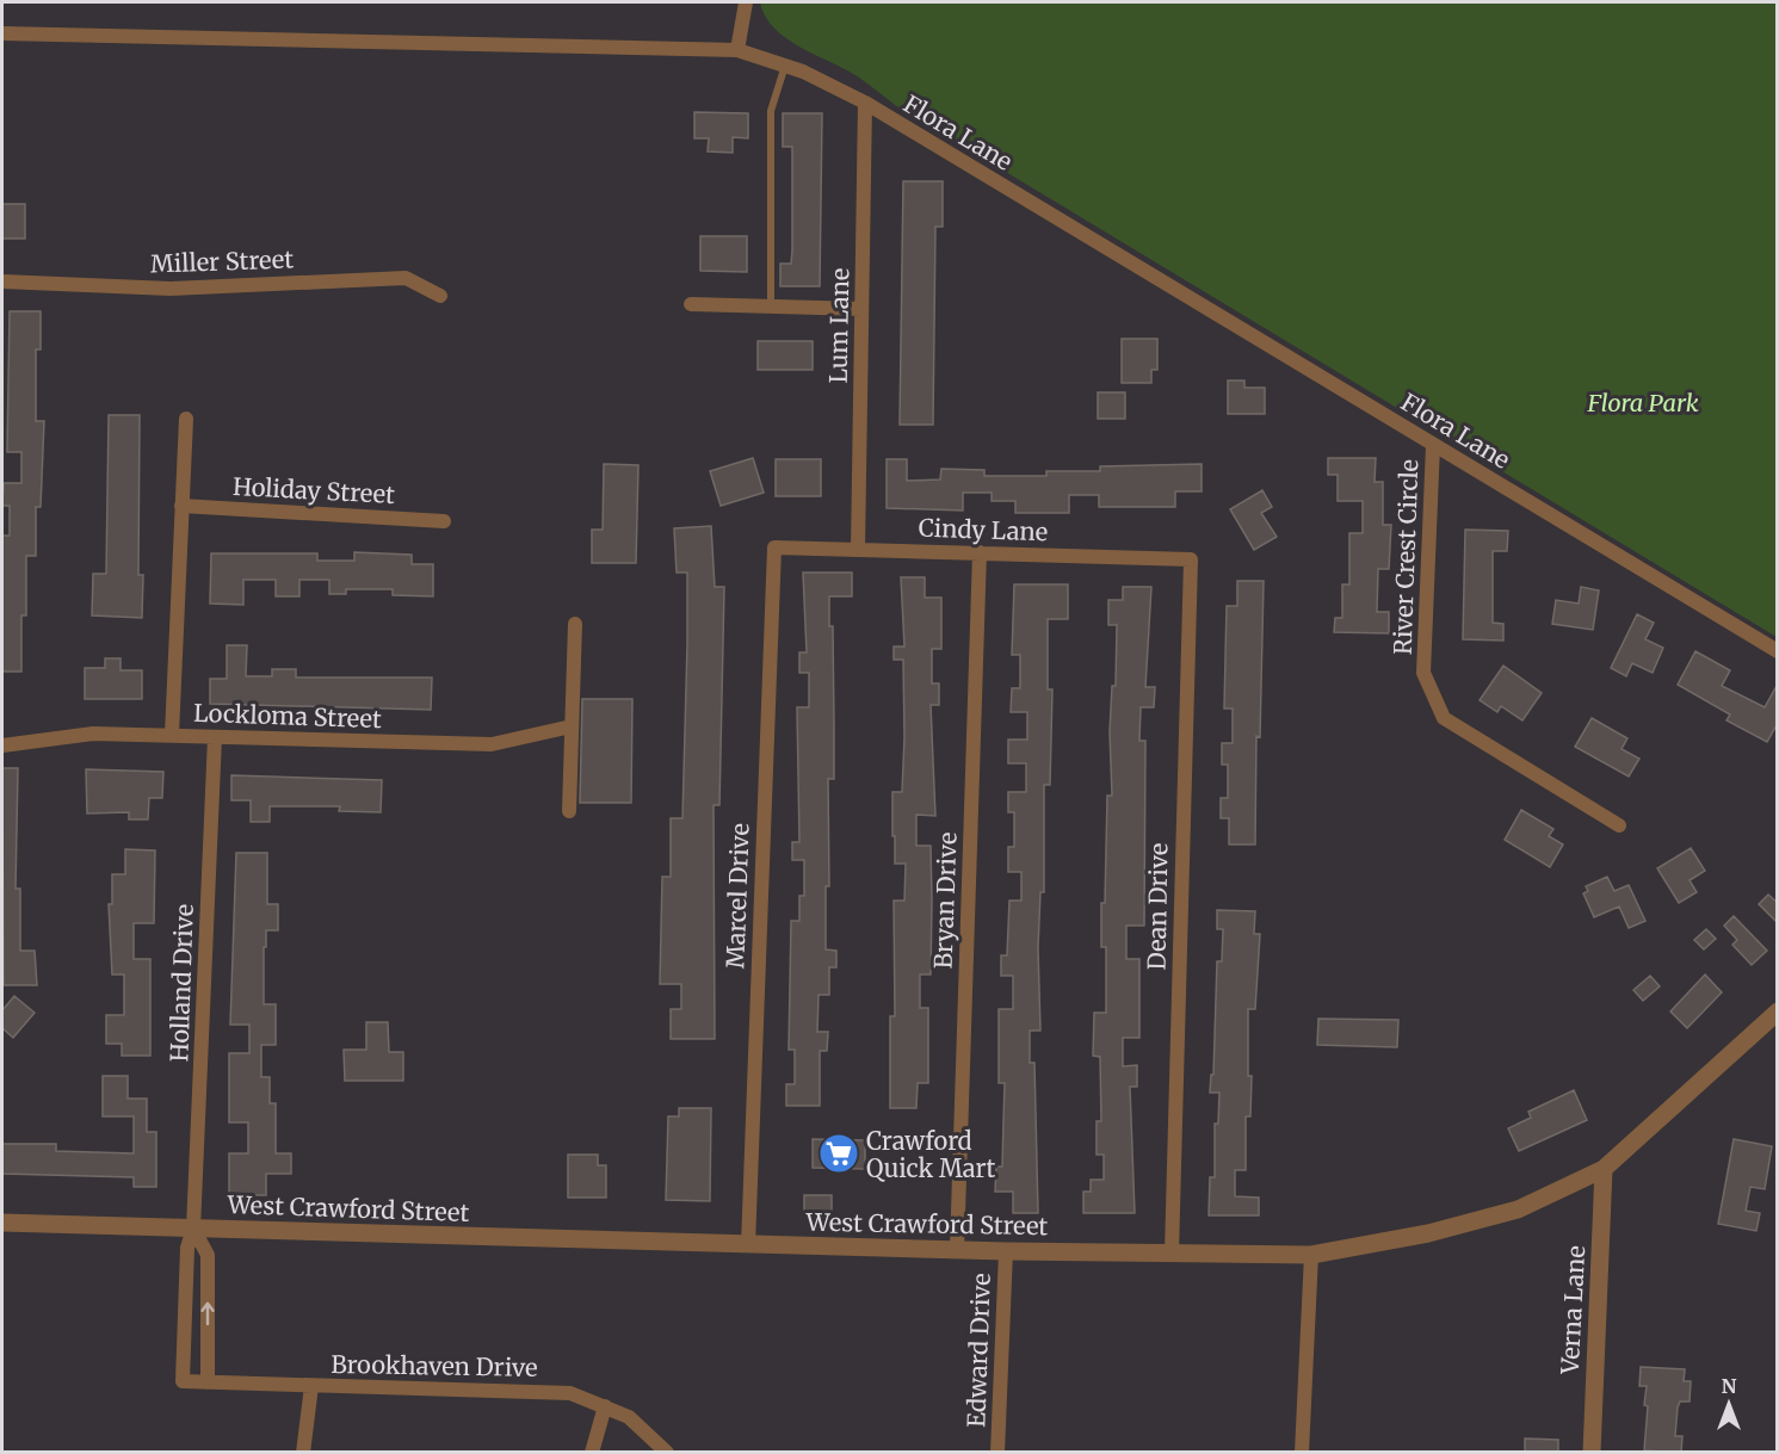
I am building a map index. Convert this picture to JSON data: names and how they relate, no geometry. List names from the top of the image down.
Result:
{
  "streets": {
    "street": [
      "Flora Lane",
      "Miller Street",
      "Lum Lane",
      "Holiday Street",
      "Cindy Lane",
      "River Crest Circle",
      "Lockloma Street",
      "Marcel Drive",
      "Bryan Drive",
      "Dean Drive",
      "Holland Drive",
      "West Crawford Street",
      "Verna Lane",
      "Edward Drive",
      "Brookhaven Drive"
    ]
  },
  "crossings": [
    ["Flora Lane", "Lum Lane"],
    ["Flora Lane", "River Crest Circle"],
    ["Lum Lane", "Cindy Lane"],
    ["Cindy Lane", "Marcel Drive"],
    ["Cindy Lane", "Bryan Drive"],
    ["Cindy Lane", "Dean Drive"],
    ["Lockloma Street", "Holland Drive"],
    ["Marcel Drive", "West Crawford Street"],
    ["Bryan Drive", "West Crawford Street"],
    ["Dean Drive", "West Crawford Street"],
    ["Holland Drive", "West Crawford Street"],
    ["Holland Drive", "Brookhaven Drive"],
    ["West Crawford Street", "Verna Lane"],
    ["West Crawford Street", "Edward Drive"]
  ],
  "parks": ["Flora Park"],
  "places": {
    "supermarket": ["Crawford Quick Mart"]
  },
  "north": "top"
}
